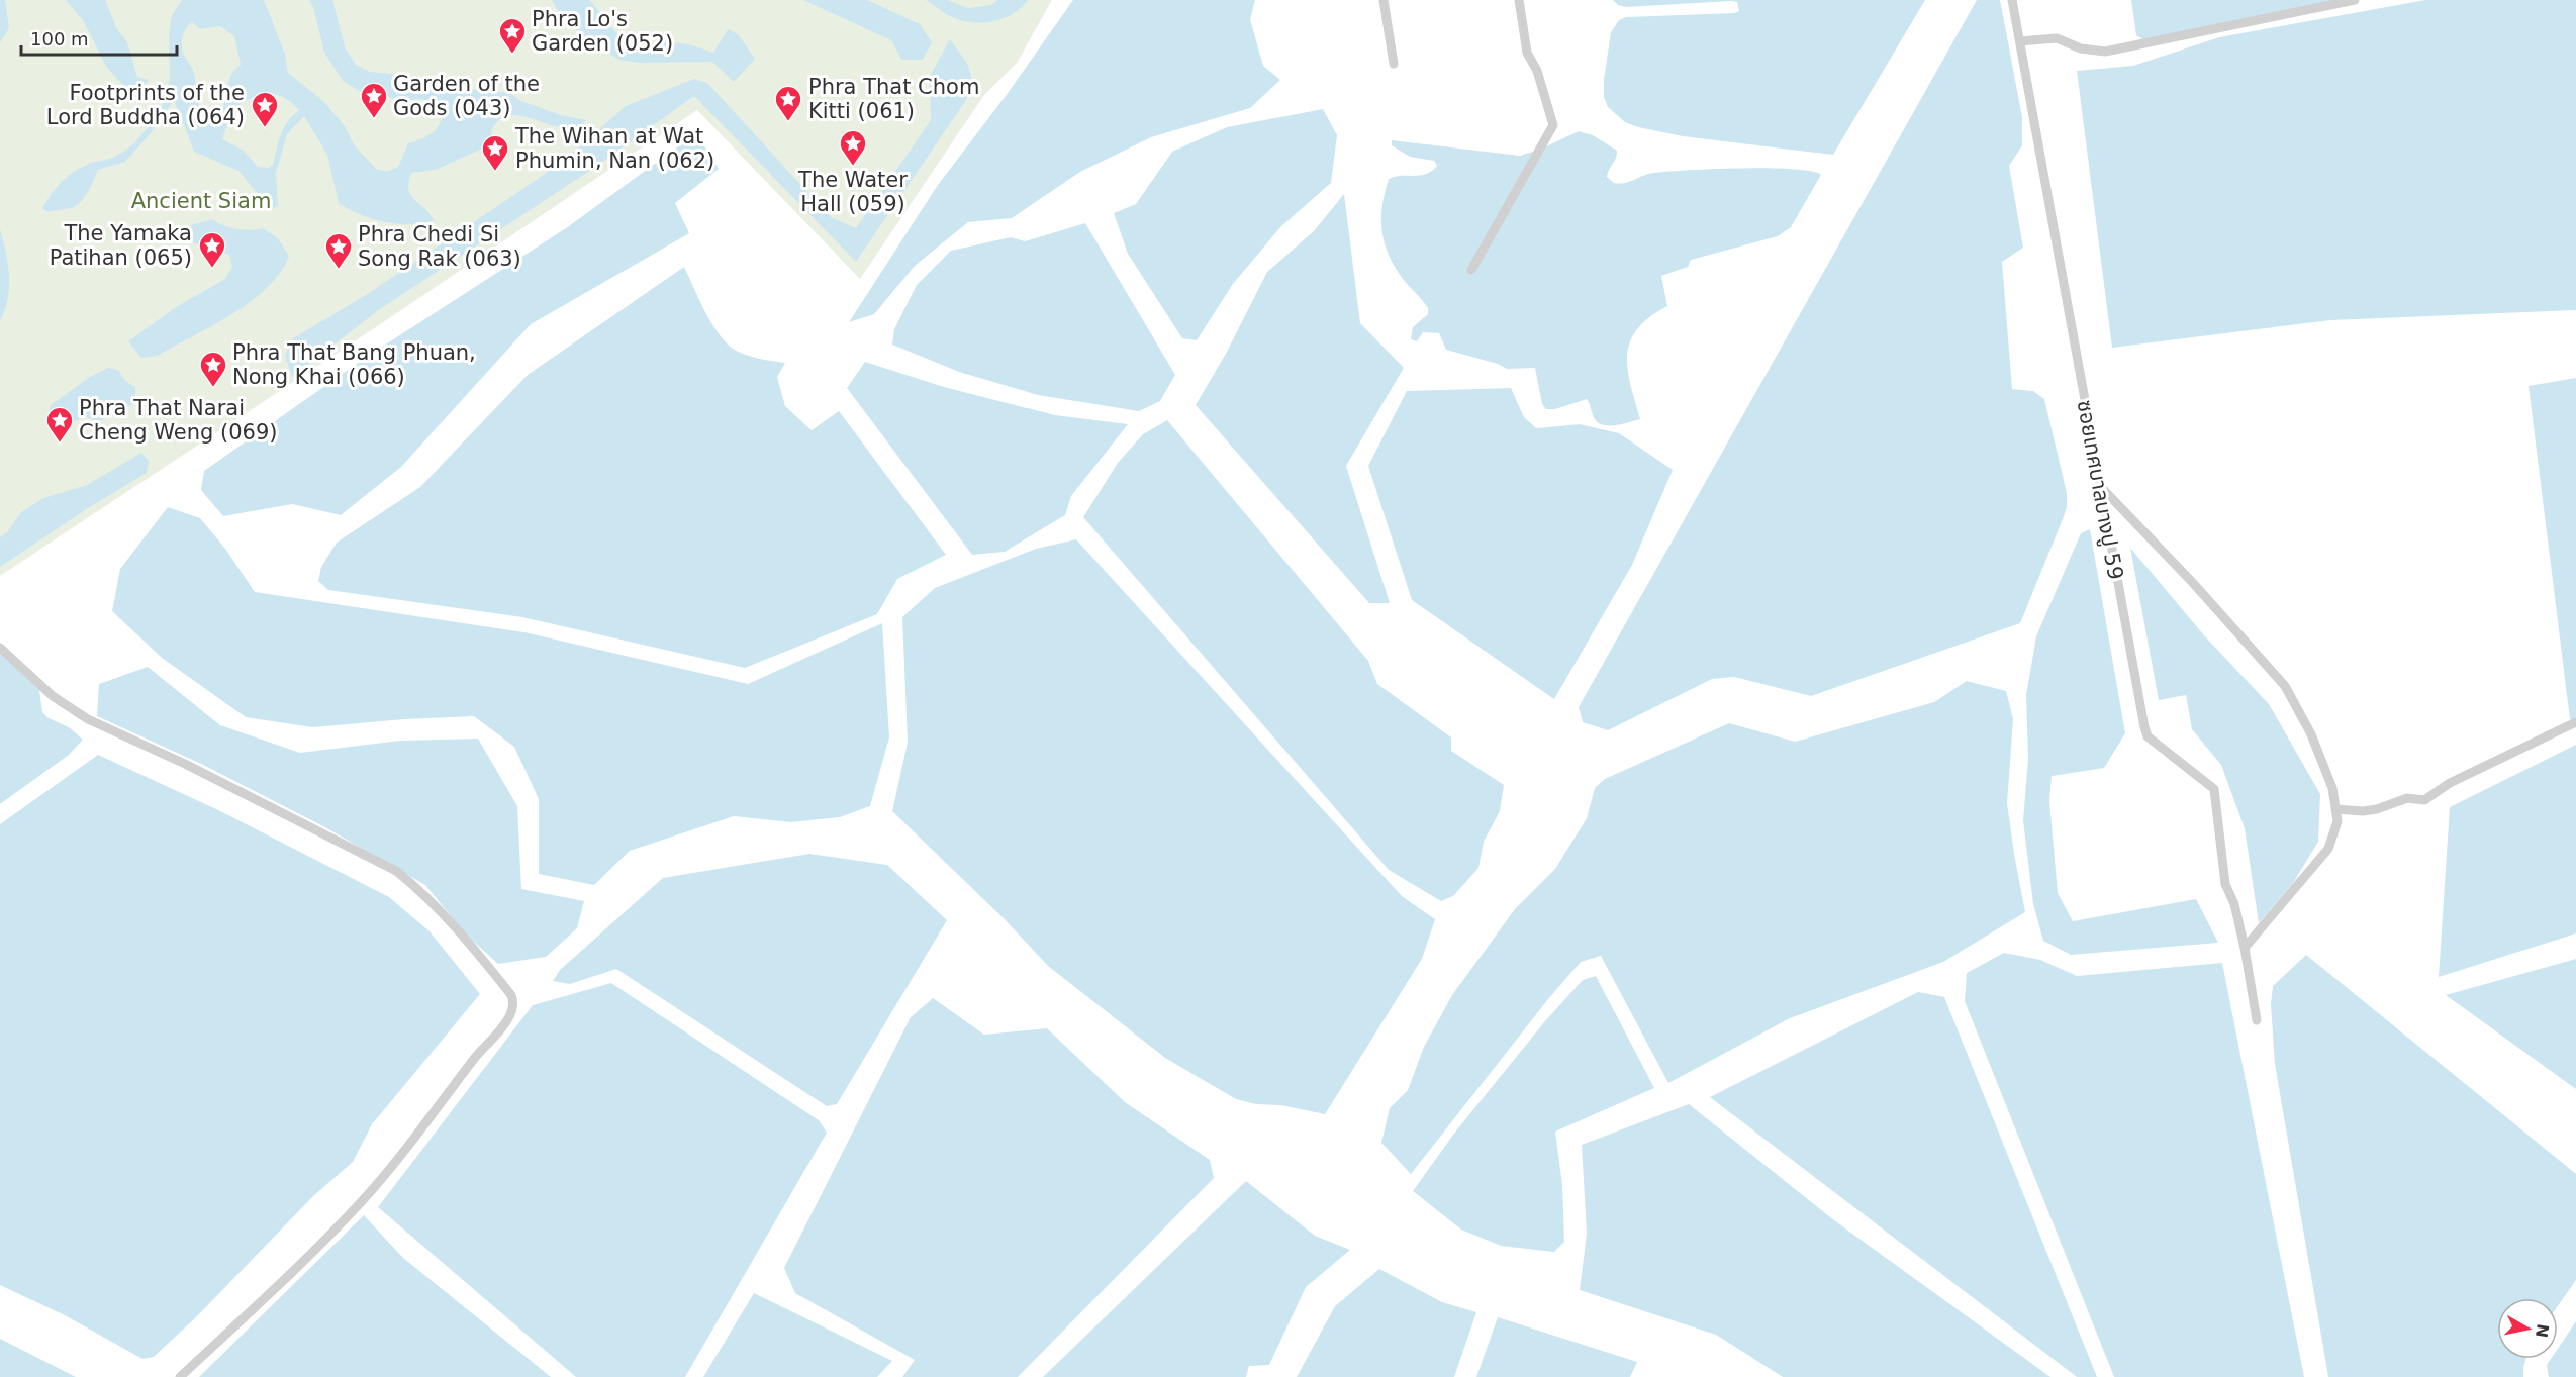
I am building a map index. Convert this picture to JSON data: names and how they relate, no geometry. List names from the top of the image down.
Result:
{
  "streets": {
    "street": ["ซอยเทศบาลบางปู 59"]
  },
  "parks": ["Ancient Siam"],
  "places": {
    "place": [
      "Phra Lo's Garden (052)",
      "Garden of the Gods (043)",
      "Phra That Chom Kitti (061)",
      "Footprints of the Lord Buddha (064)",
      "The Water Hall (059)",
      "The Wihan at Wat Phumin, Nan (062)",
      "The Yamaka Patihan (065)",
      "Phra Chedi Si Song Rak (063)",
      "Phra That Bang Phuan, Nong Khai (066)",
      "Phra That Narai Cheng Weng (069)"
    ]
  },
  "scale_bar": "100 m",
  "north": "right"
}
